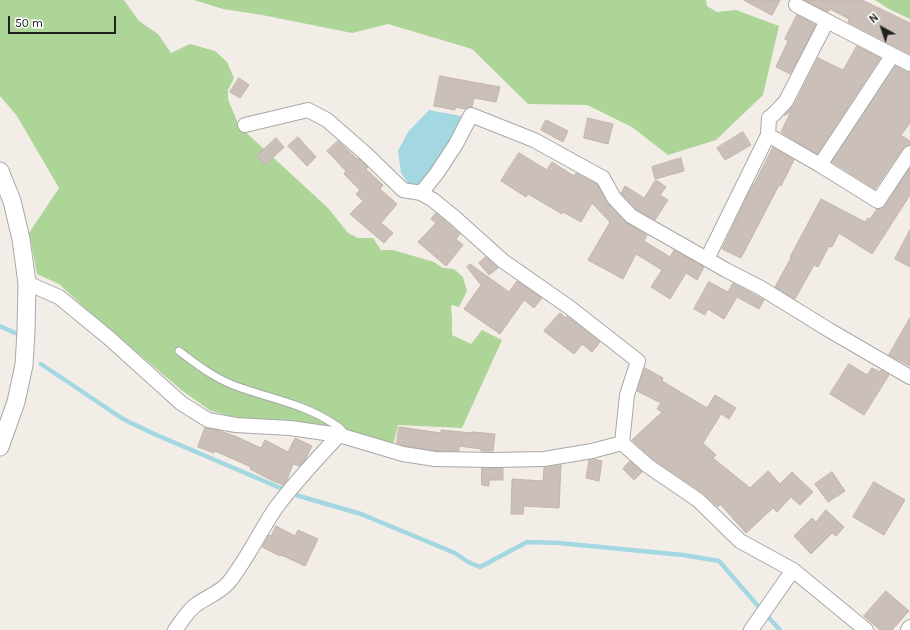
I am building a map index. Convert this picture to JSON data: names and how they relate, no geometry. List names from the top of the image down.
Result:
{
  "scale_bar": "50 m",
  "north": "top left"
}
